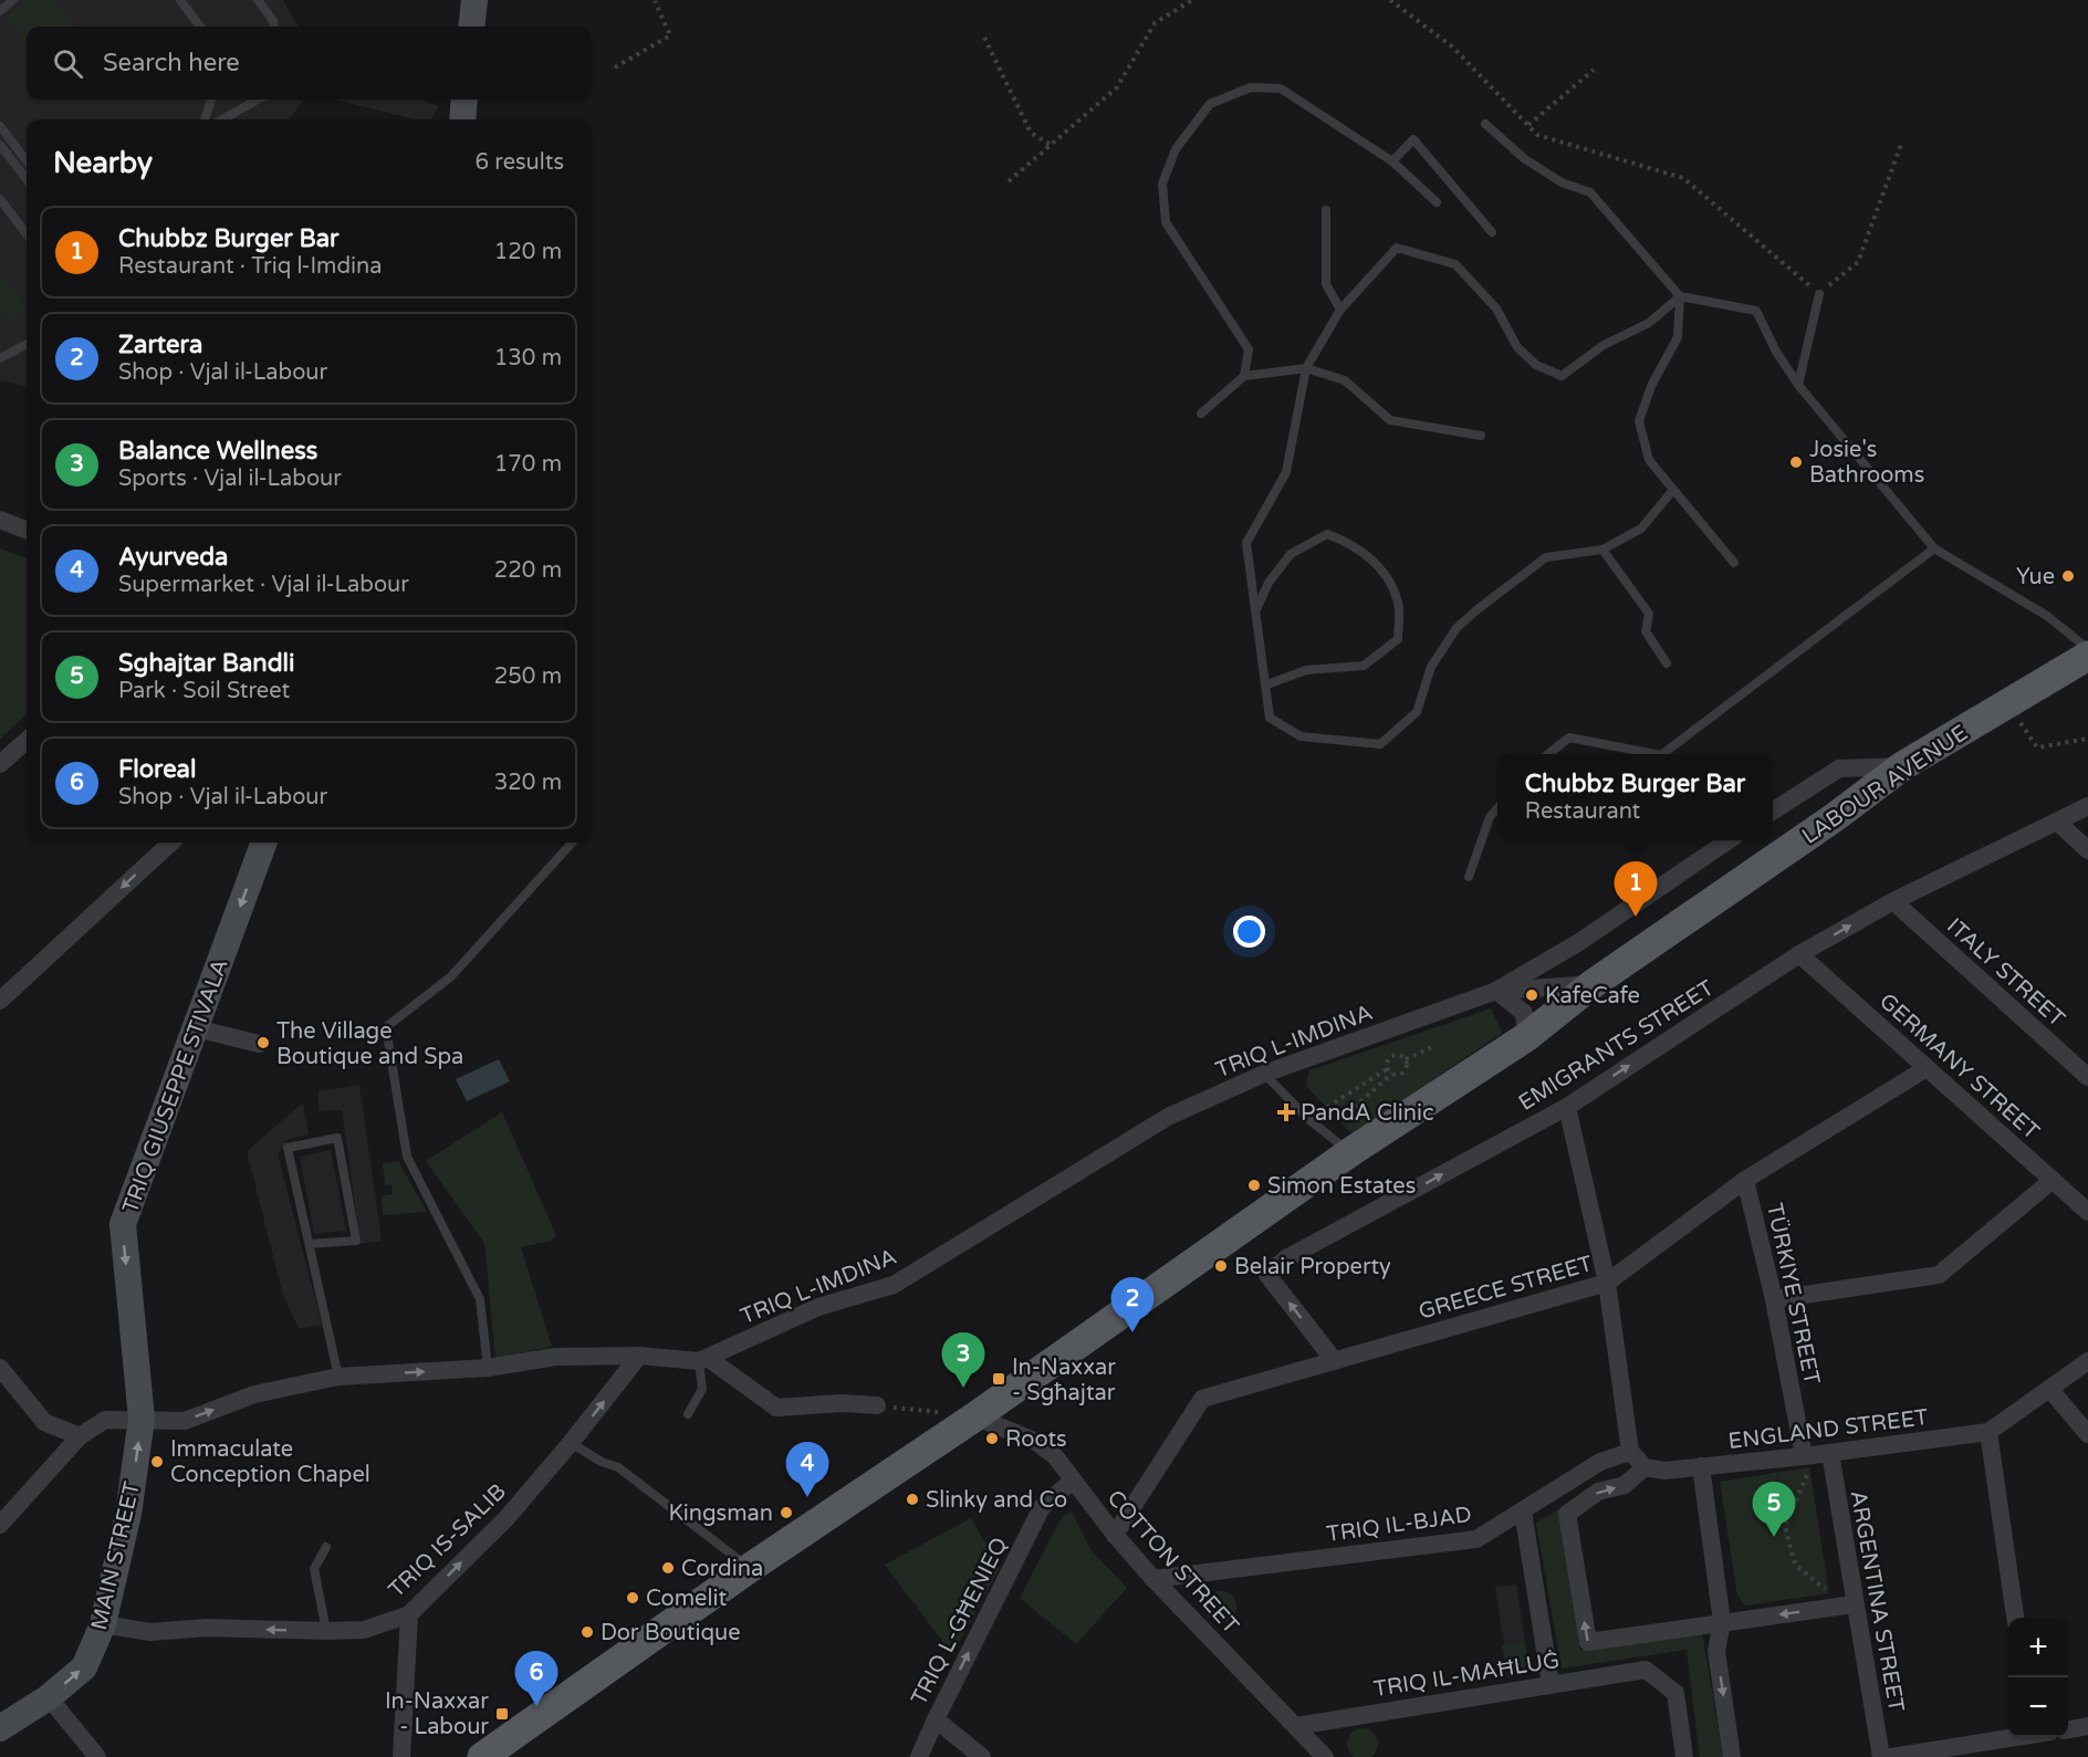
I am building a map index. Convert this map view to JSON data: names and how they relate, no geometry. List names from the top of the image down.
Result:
{
  "streets": {
    "main road": ["LABOUR AVENUE"],
    "street": [
      "ITALY STREET",
      "TRIQ L-IMDINA",
      "EMIGRANTS STREET",
      "GERMANY STREET",
      "TRIQ GIUSEPPE STIVALA",
      "GREECE STREET",
      "TÜRKIYE STREET",
      "ENGLAND STREET",
      "TRIQ IL-BJAD",
      "TRIQ IS-SALIB",
      "MAIN STREET",
      "COTTON STREET",
      "ARGENTINA STREET",
      "TRIQ L-GĦENIEQ",
      "TRIQ IL-MAĦLUĠ"
    ]
  },
  "crossings": [
    ["LABOUR AVENUE", "TRIQ L-IMDINA"],
    ["LABOUR AVENUE", "COTTON STREET"],
    ["ITALY STREET", "EMIGRANTS STREET"],
    ["TRIQ L-IMDINA", "TRIQ GIUSEPPE STIVALA"],
    ["TRIQ L-IMDINA", "TRIQ IS-SALIB"],
    ["TRIQ L-IMDINA", "MAIN STREET"],
    ["EMIGRANTS STREET", "GERMANY STREET"],
    ["EMIGRANTS STREET", "GREECE STREET"],
    ["GERMANY STREET", "GREECE STREET"],
    ["TRIQ GIUSEPPE STIVALA", "MAIN STREET"],
    ["GREECE STREET", "TÜRKIYE STREET"],
    ["GREECE STREET", "COTTON STREET"],
    ["TÜRKIYE STREET", "ENGLAND STREET"],
    ["ENGLAND STREET", "ARGENTINA STREET"],
    ["TRIQ IL-BJAD", "COTTON STREET"],
    ["TRIQ IS-SALIB", "MAIN STREET"],
    ["COTTON STREET", "TRIQ L-GĦENIEQ"],
    ["COTTON STREET", "TRIQ IL-MAĦLUĠ"]
  ],
  "one_way": [
    "EMIGRANTS STREET",
    "TRIQ GIUSEPPE STIVALA",
    "MAIN STREET",
    "TRIQ L-GĦENIEQ"
  ],
  "places": {
    "other": [
      "Josie's Bathrooms",
      "Yue",
      "KafeCafe",
      "The Village Boutique and Spa",
      "Simon Estates",
      "Belair Property",
      "Roots",
      "Immaculate Conception Chapel",
      "Slinky and Co",
      "Kingsman",
      "Cordina",
      "Comelit",
      "Dor Boutique"
    ],
    "health": ["PandA Clinic"],
    "transit": ["In-Naxxar - Sgħajtar", "In-Naxxar - Labour"]
  },
  "page": {
    "search": "Search here",
    "heading": ["Nearby", "6 results"],
    "list": [
      {
        "mark": "1",
        "name": "Chubbz Burger Bar",
        "note": "Restaurant · Triq l-Imdina",
        "value": "120 m"
      },
      {
        "mark": "2",
        "name": "Zartera",
        "note": "Shop · Vjal il-Labour",
        "value": "130 m"
      },
      {
        "mark": "3",
        "name": "Balance Wellness",
        "note": "Sports · Vjal il-Labour",
        "value": "170 m"
      },
      {
        "mark": "4",
        "name": "Ayurveda",
        "note": "Supermarket · Vjal il-Labour",
        "value": "220 m"
      },
      {
        "mark": "5",
        "name": "Sghajtar Bandli",
        "note": "Park · Soil Street",
        "value": "250 m"
      },
      {
        "mark": "6",
        "name": "Floreal",
        "note": "Shop · Vjal il-Labour",
        "value": "320 m"
      }
    ],
    "popup": ["Chubbz Burger Bar", "Restaurant"],
    "pins": [
      "1",
      "2",
      "3",
      "4",
      "5",
      "6"
    ],
    "map_buttons": ["+", "−"]
  }
}
